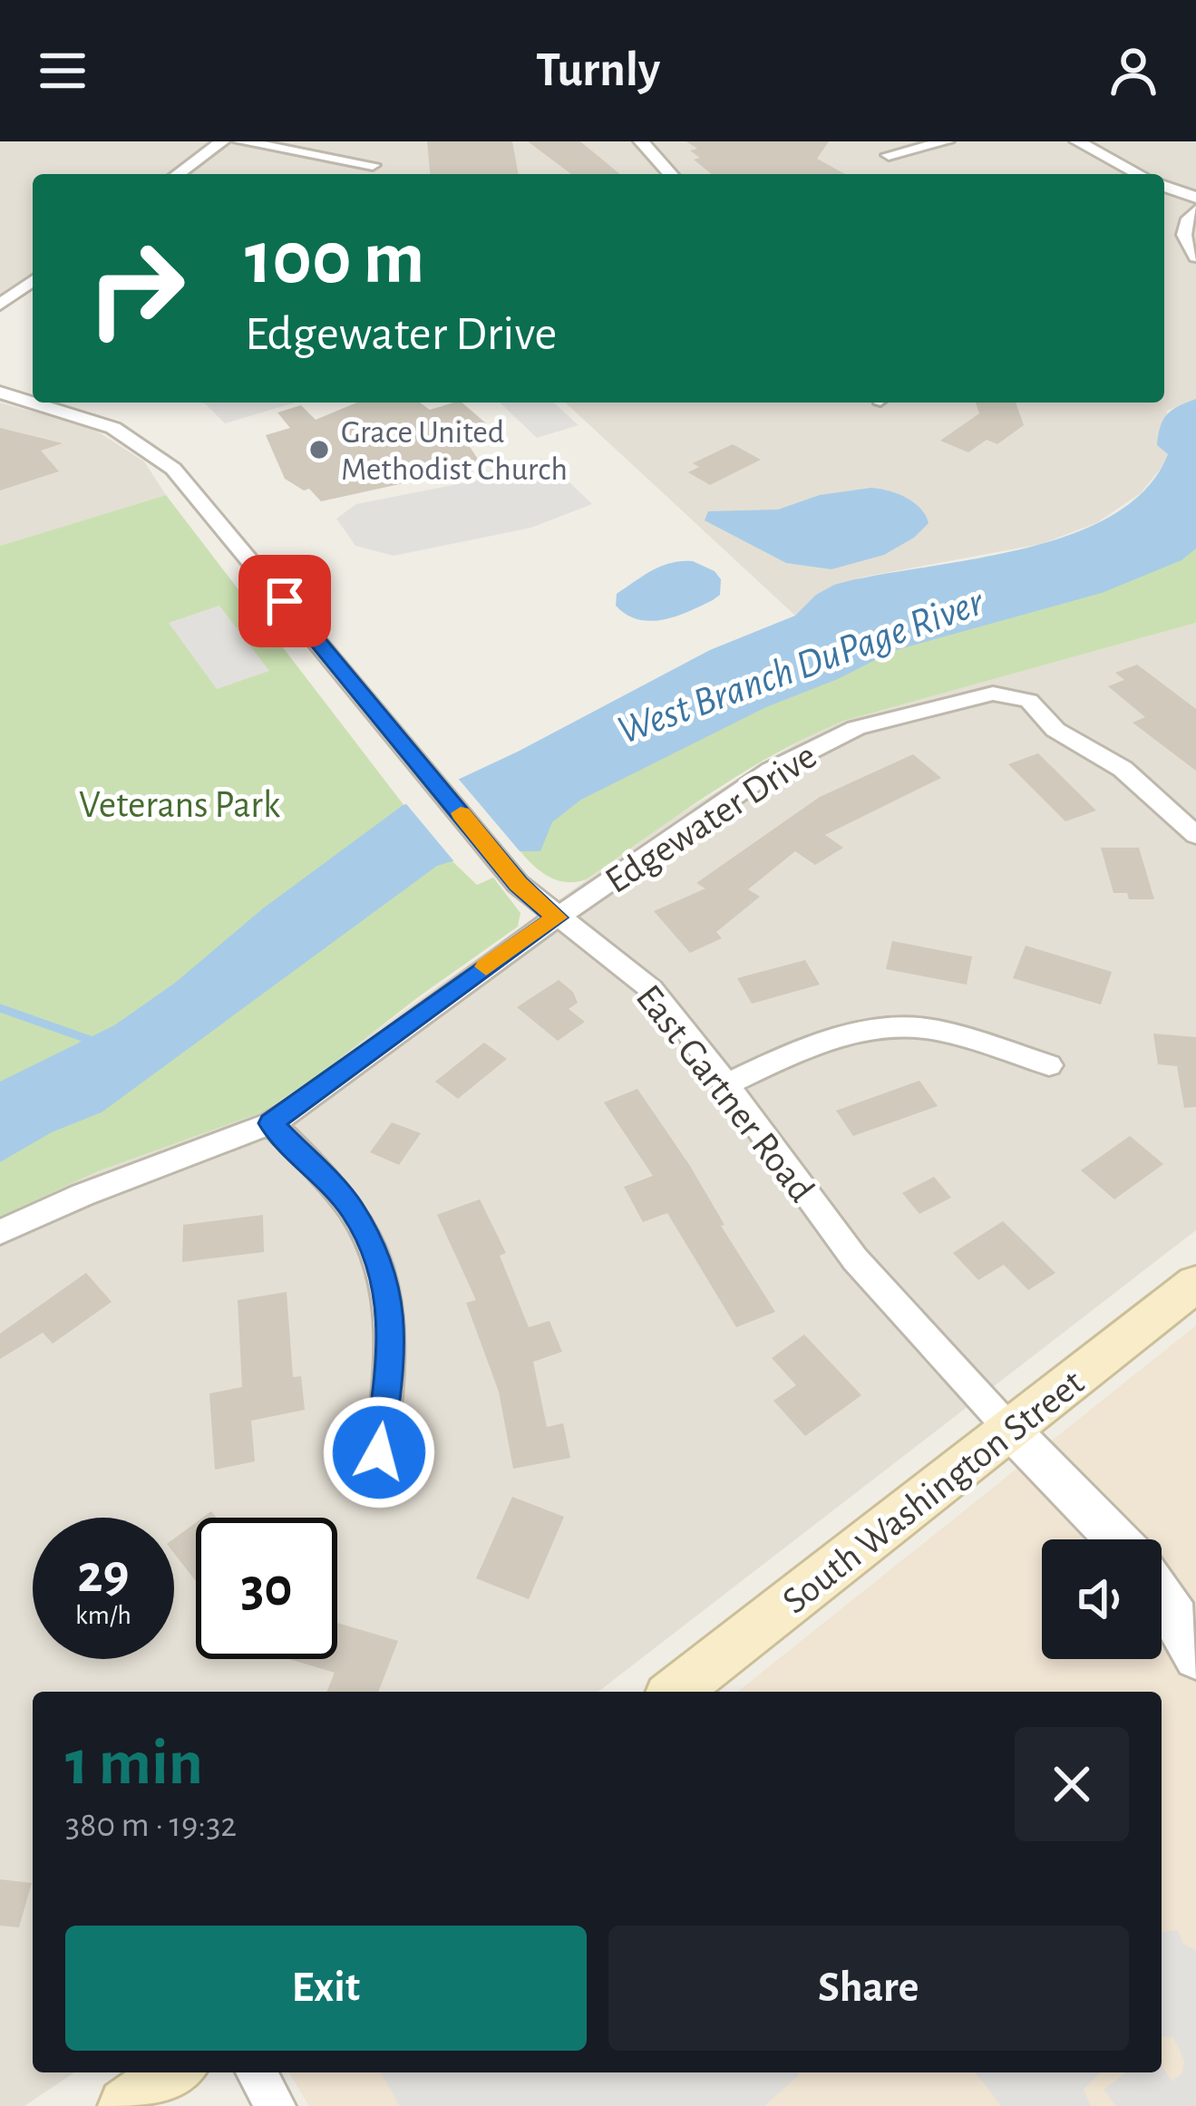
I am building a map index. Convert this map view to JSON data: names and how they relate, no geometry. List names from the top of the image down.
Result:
{
  "streets": {
    "main road": ["South Washington Street"],
    "street": ["Edgewater Drive", "East Gartner Road"]
  },
  "crossings": [
    ["Edgewater Drive", "East Gartner Road"],
    ["East Gartner Road", "South Washington Street"]
  ],
  "water": ["West Branch DuPage River"],
  "parks": ["Veterans Park"],
  "places": ["Grace United Methodist Church"],
  "page": {
    "header": "Turnly",
    "turn": ["100 m", "Edgewater Drive"],
    "speed": "29 km/h",
    "limit": "30",
    "heading": ["1 min", "380 m · 19:32"],
    "buttons": ["Exit", "Share"]
  }
}
